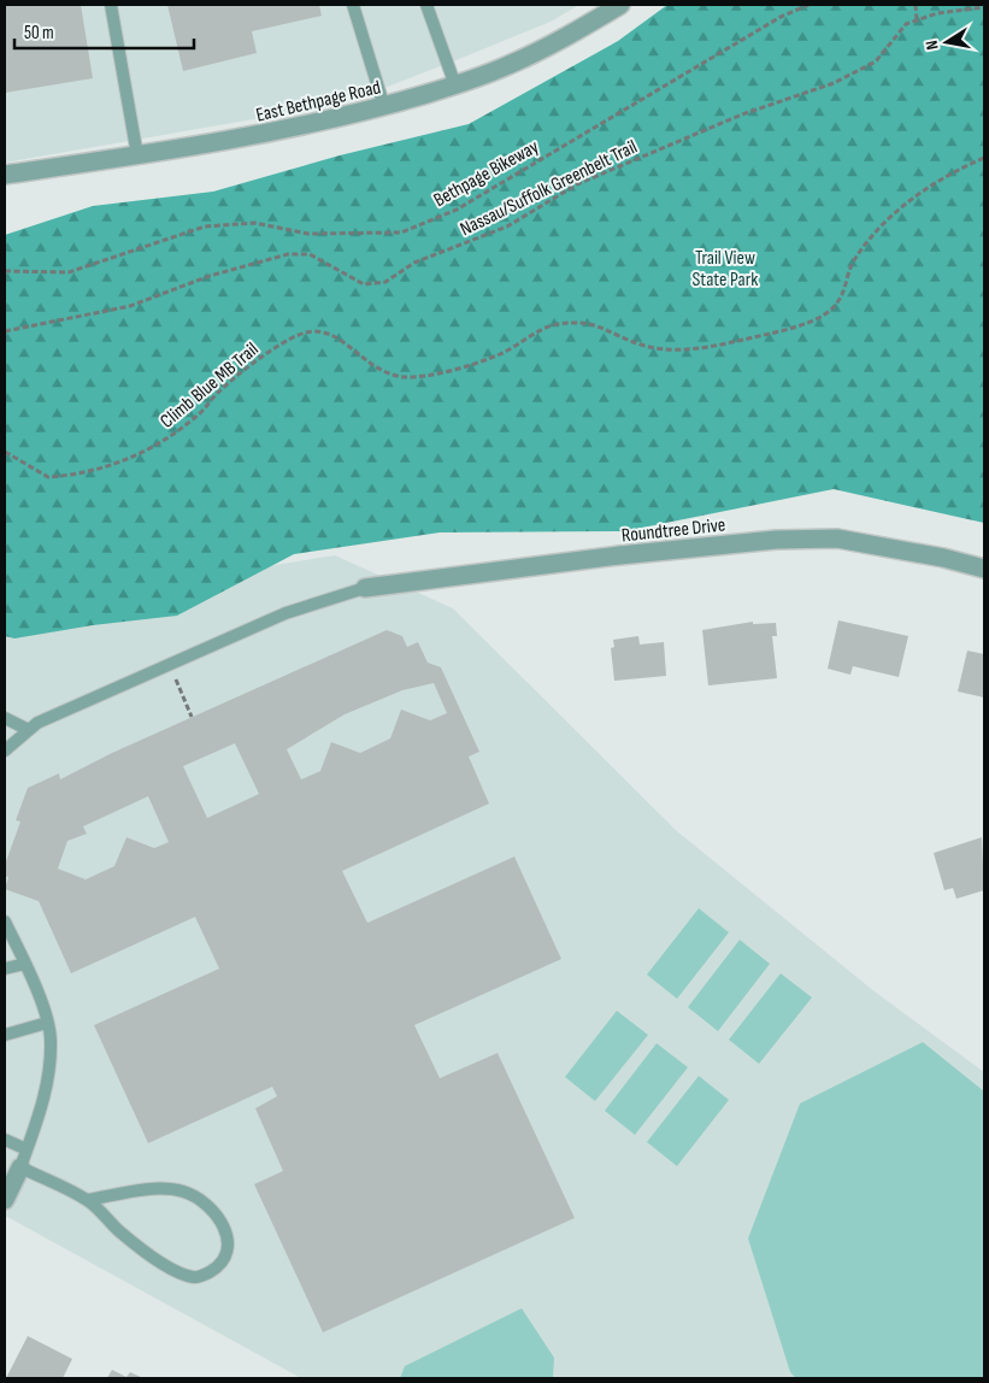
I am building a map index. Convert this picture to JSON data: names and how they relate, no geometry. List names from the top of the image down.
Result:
{
  "streets": {
    "street": ["East Bethpage Road", "Roundtree Drive"],
    "path": ["Bethpage Bikeway", "Nassau/Suffolk Greenbelt Trail", "Climb Blue MB Trail"]
  },
  "parks": ["Trail View State Park"],
  "scale_bar": "50 m",
  "north": "left"
}
